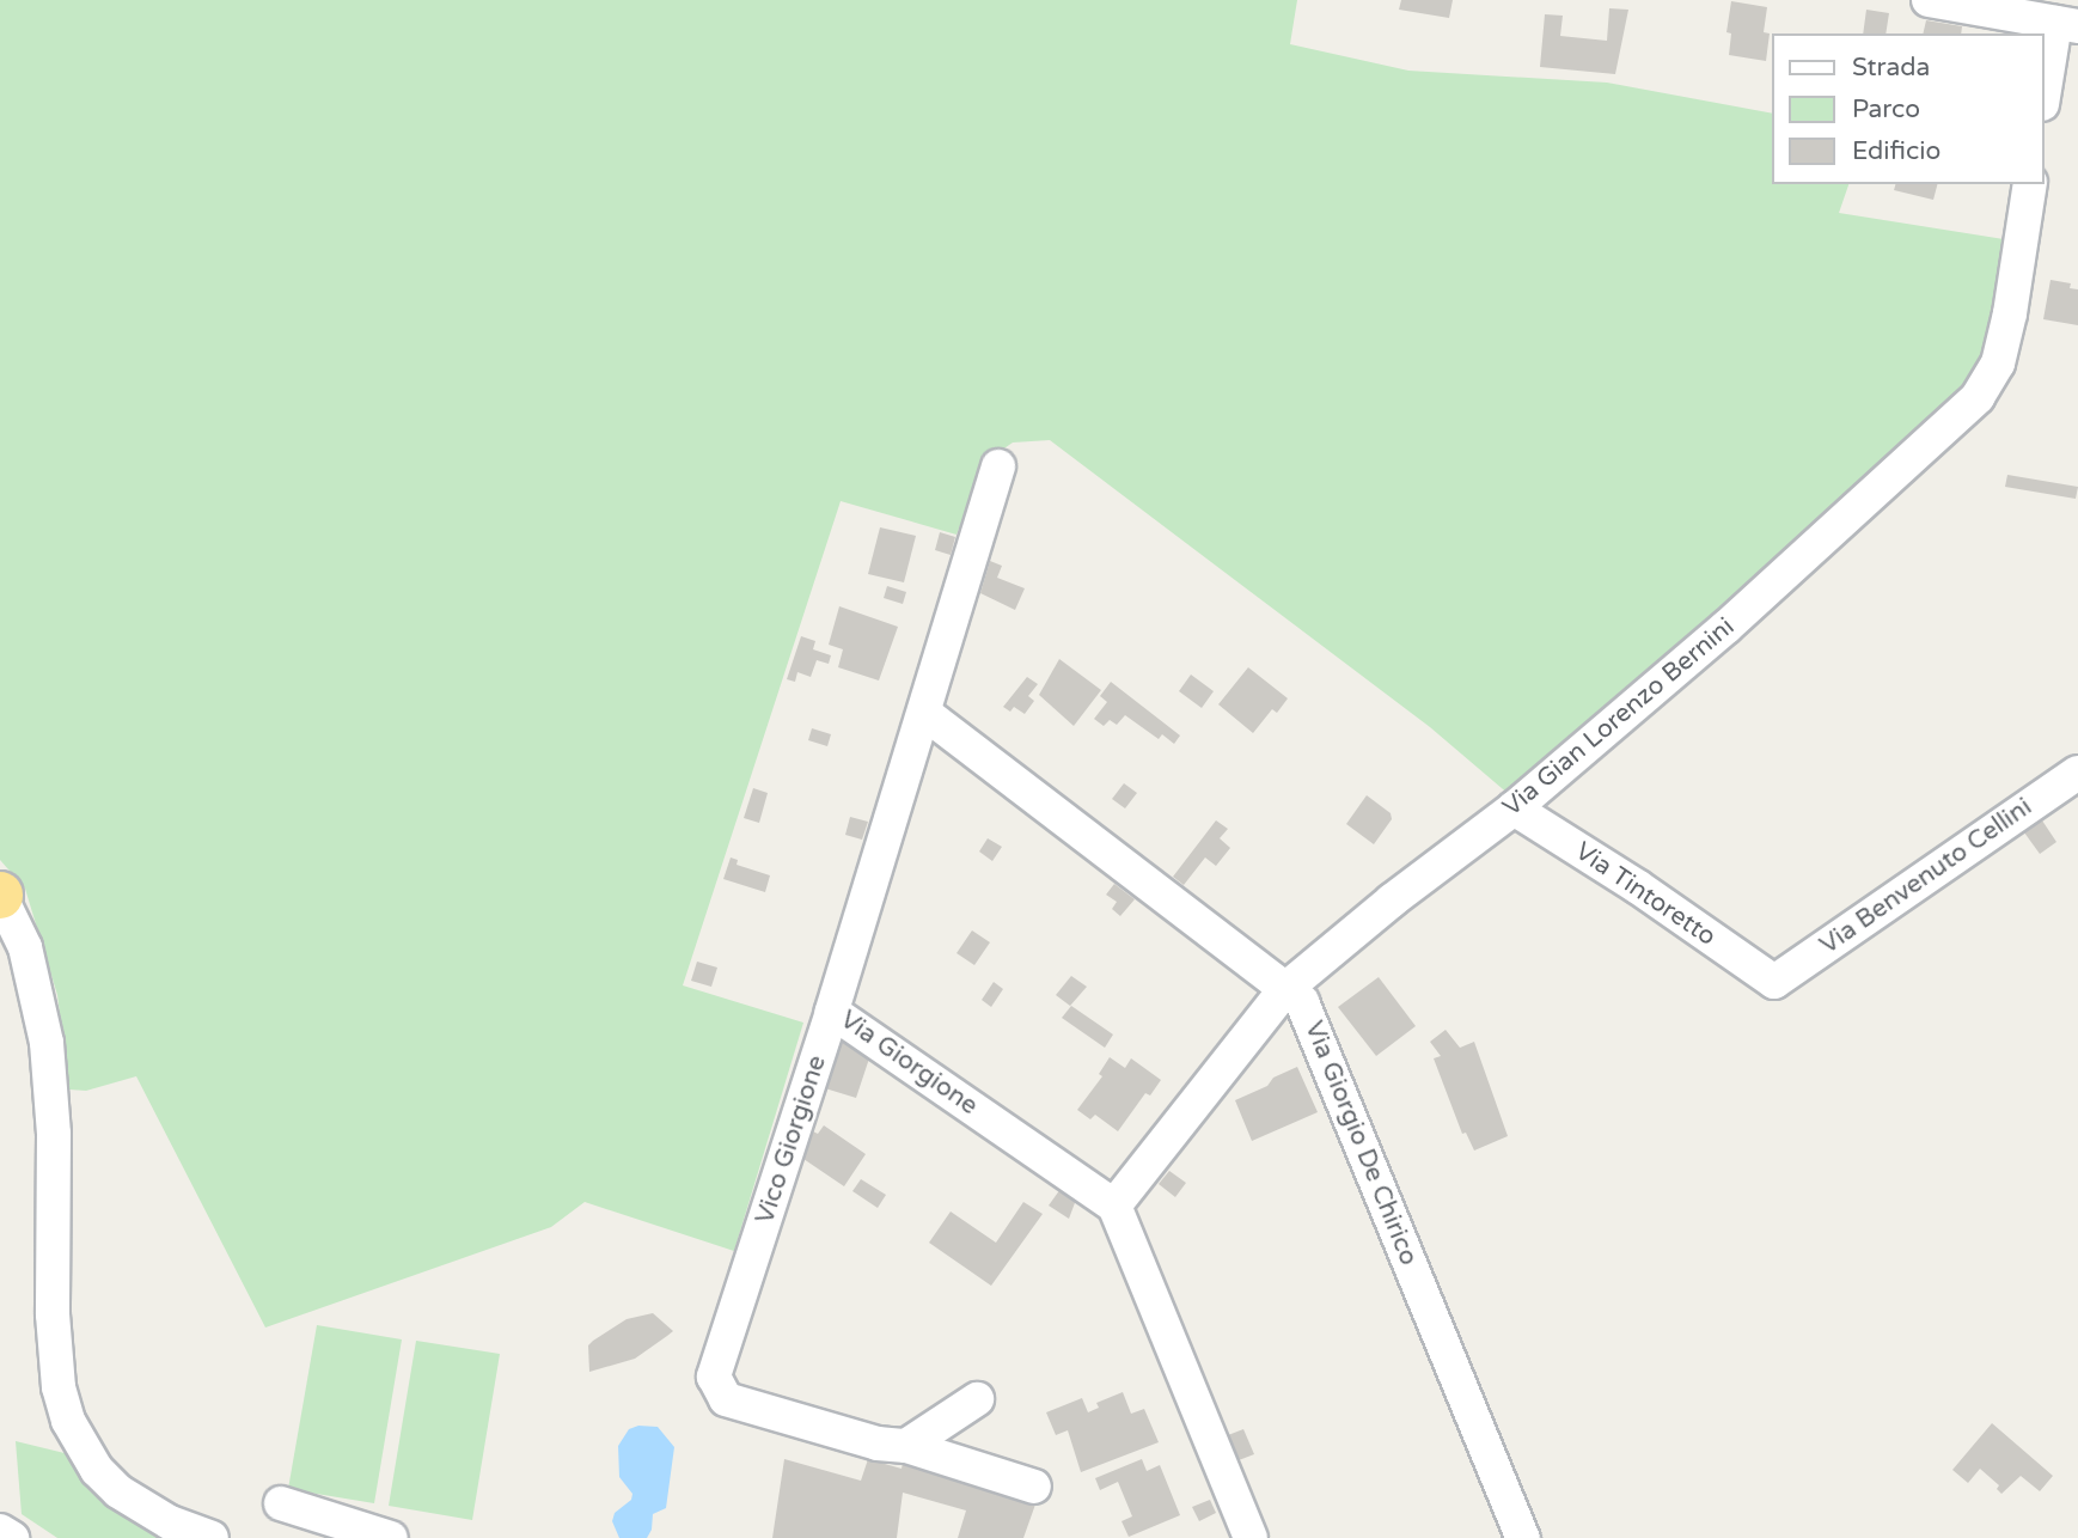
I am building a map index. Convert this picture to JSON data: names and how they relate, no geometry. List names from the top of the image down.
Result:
{
  "streets": {
    "street": [
      "Via Gian Lorenzo Bernini",
      "Via Benvenuto Cellini",
      "Via Tintoretto",
      "Via Giorgione",
      "Vico Giorgione",
      "Via Giorgio De Chirico"
    ]
  },
  "crossings": [
    ["Via Gian Lorenzo Bernini", "Via Tintoretto"],
    ["Via Gian Lorenzo Bernini", "Via Giorgione"],
    ["Via Gian Lorenzo Bernini", "Via Giorgio De Chirico"],
    ["Via Benvenuto Cellini", "Via Tintoretto"],
    ["Via Giorgione", "Vico Giorgione"],
    ["Via Giorgione", "Via Giorgio De Chirico"]
  ],
  "legend": ["Strada", "Parco", "Edificio"]
}
